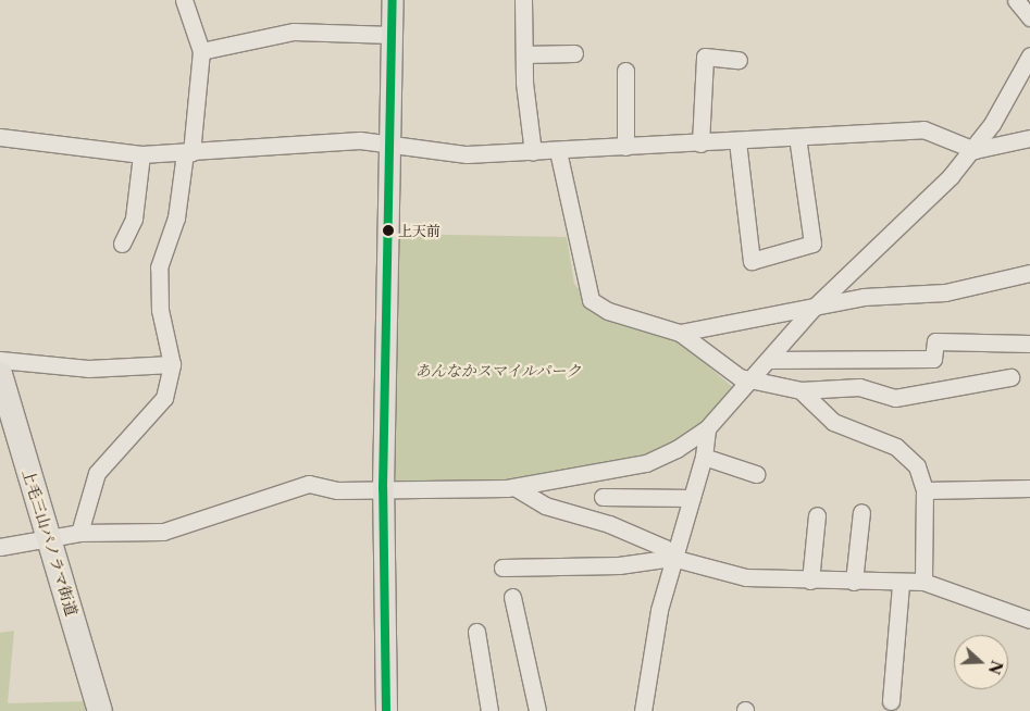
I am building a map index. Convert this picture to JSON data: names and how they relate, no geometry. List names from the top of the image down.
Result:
{
  "streets": {
    "highway": ["上毛三山パノラマ街道"]
  },
  "parks": ["あんなかスマイルパーク"],
  "places": ["上天前"],
  "north": "right"
}
